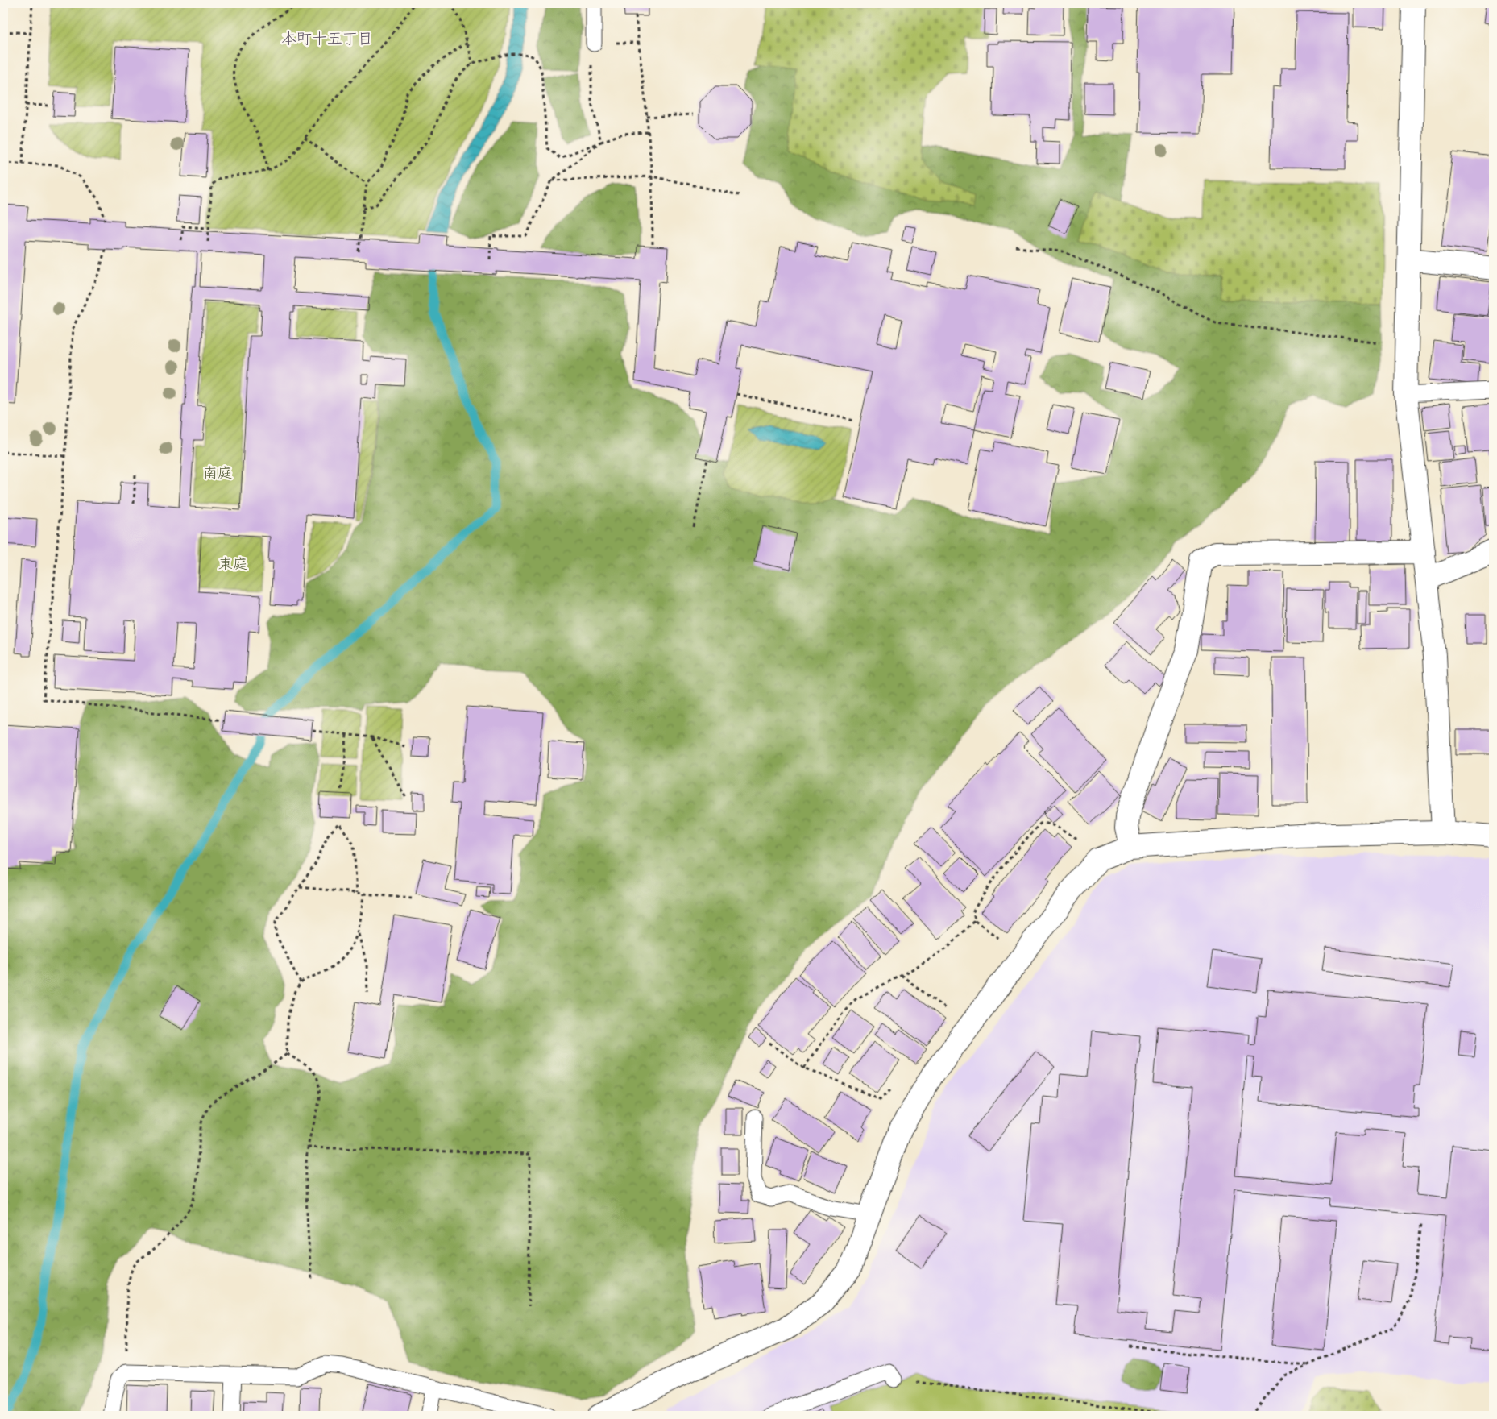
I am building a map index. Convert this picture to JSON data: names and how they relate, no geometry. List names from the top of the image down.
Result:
{
  "districts": ["本町十五丁目"],
  "parks": ["南庭", "東庭"]
}
